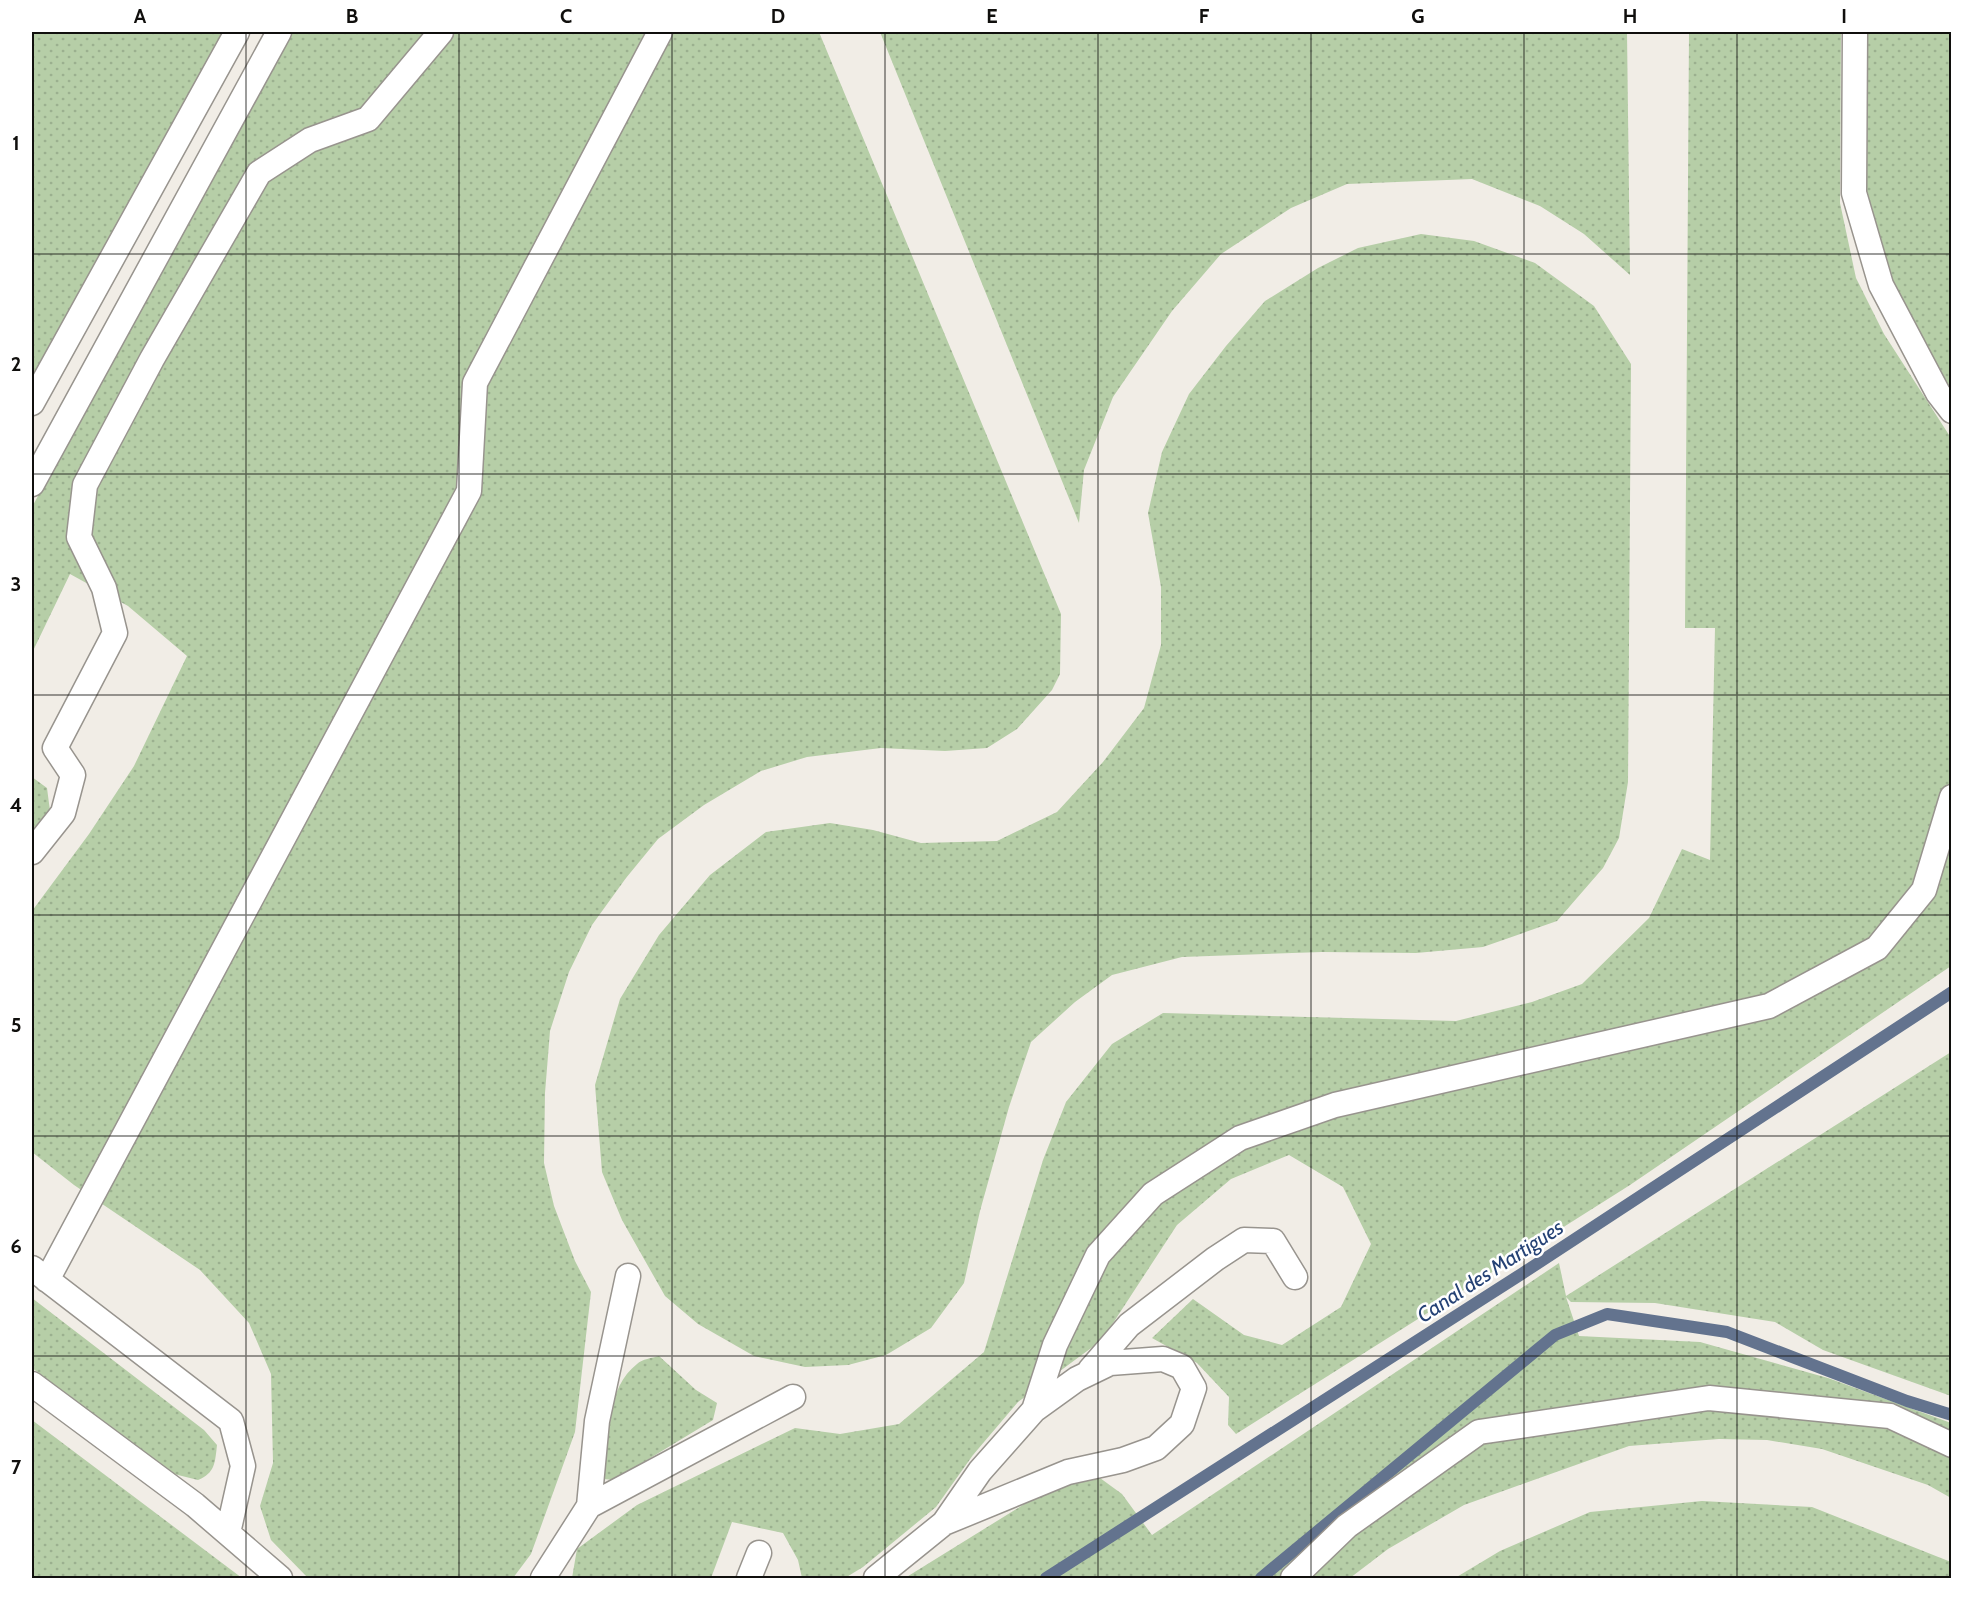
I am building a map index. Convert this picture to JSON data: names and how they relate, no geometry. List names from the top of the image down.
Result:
{
  "water": ["Canal des Martigues"],
  "grid": {
    "columns": [
      "A",
      "B",
      "C",
      "D",
      "E",
      "F",
      "G",
      "H",
      "I"
    ],
    "rows": [
      "1",
      "2",
      "3",
      "4",
      "5",
      "6",
      "7"
    ]
  }
}
